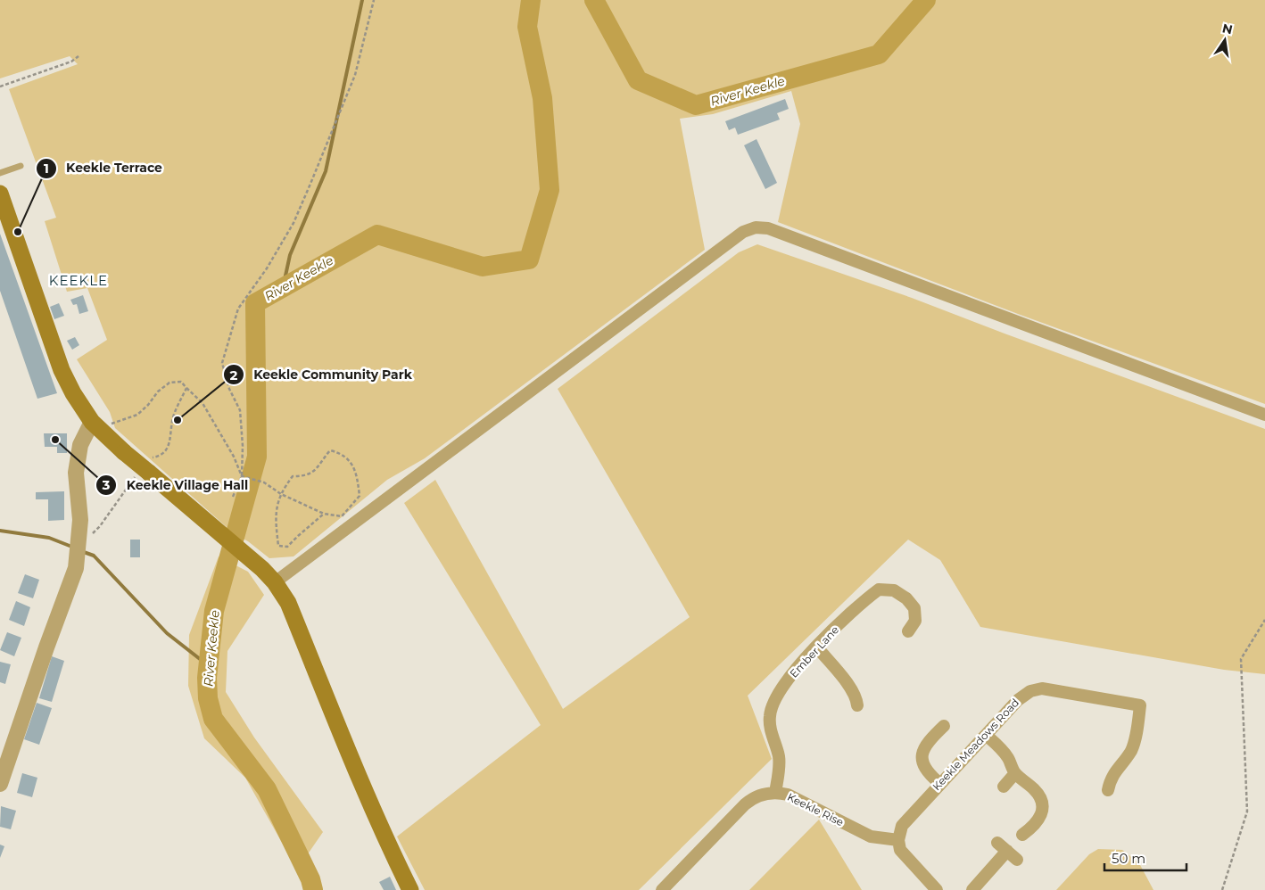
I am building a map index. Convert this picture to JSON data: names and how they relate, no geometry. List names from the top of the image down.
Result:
{
  "streets": {
    "street": ["Ember Lane", "Keekle Meadows Road", "Keekle Rise"]
  },
  "crossings": [
    ["Ember Lane", "Keekle Rise"],
    ["Keekle Meadows Road", "Keekle Rise"]
  ],
  "districts": ["KEEKLE"],
  "water": ["River Keekle"],
  "places": ["Keekle Terrace", "Keekle Community Park", "Keekle Village Hall"],
  "scale_bar": "50 m",
  "north": "top"
}
